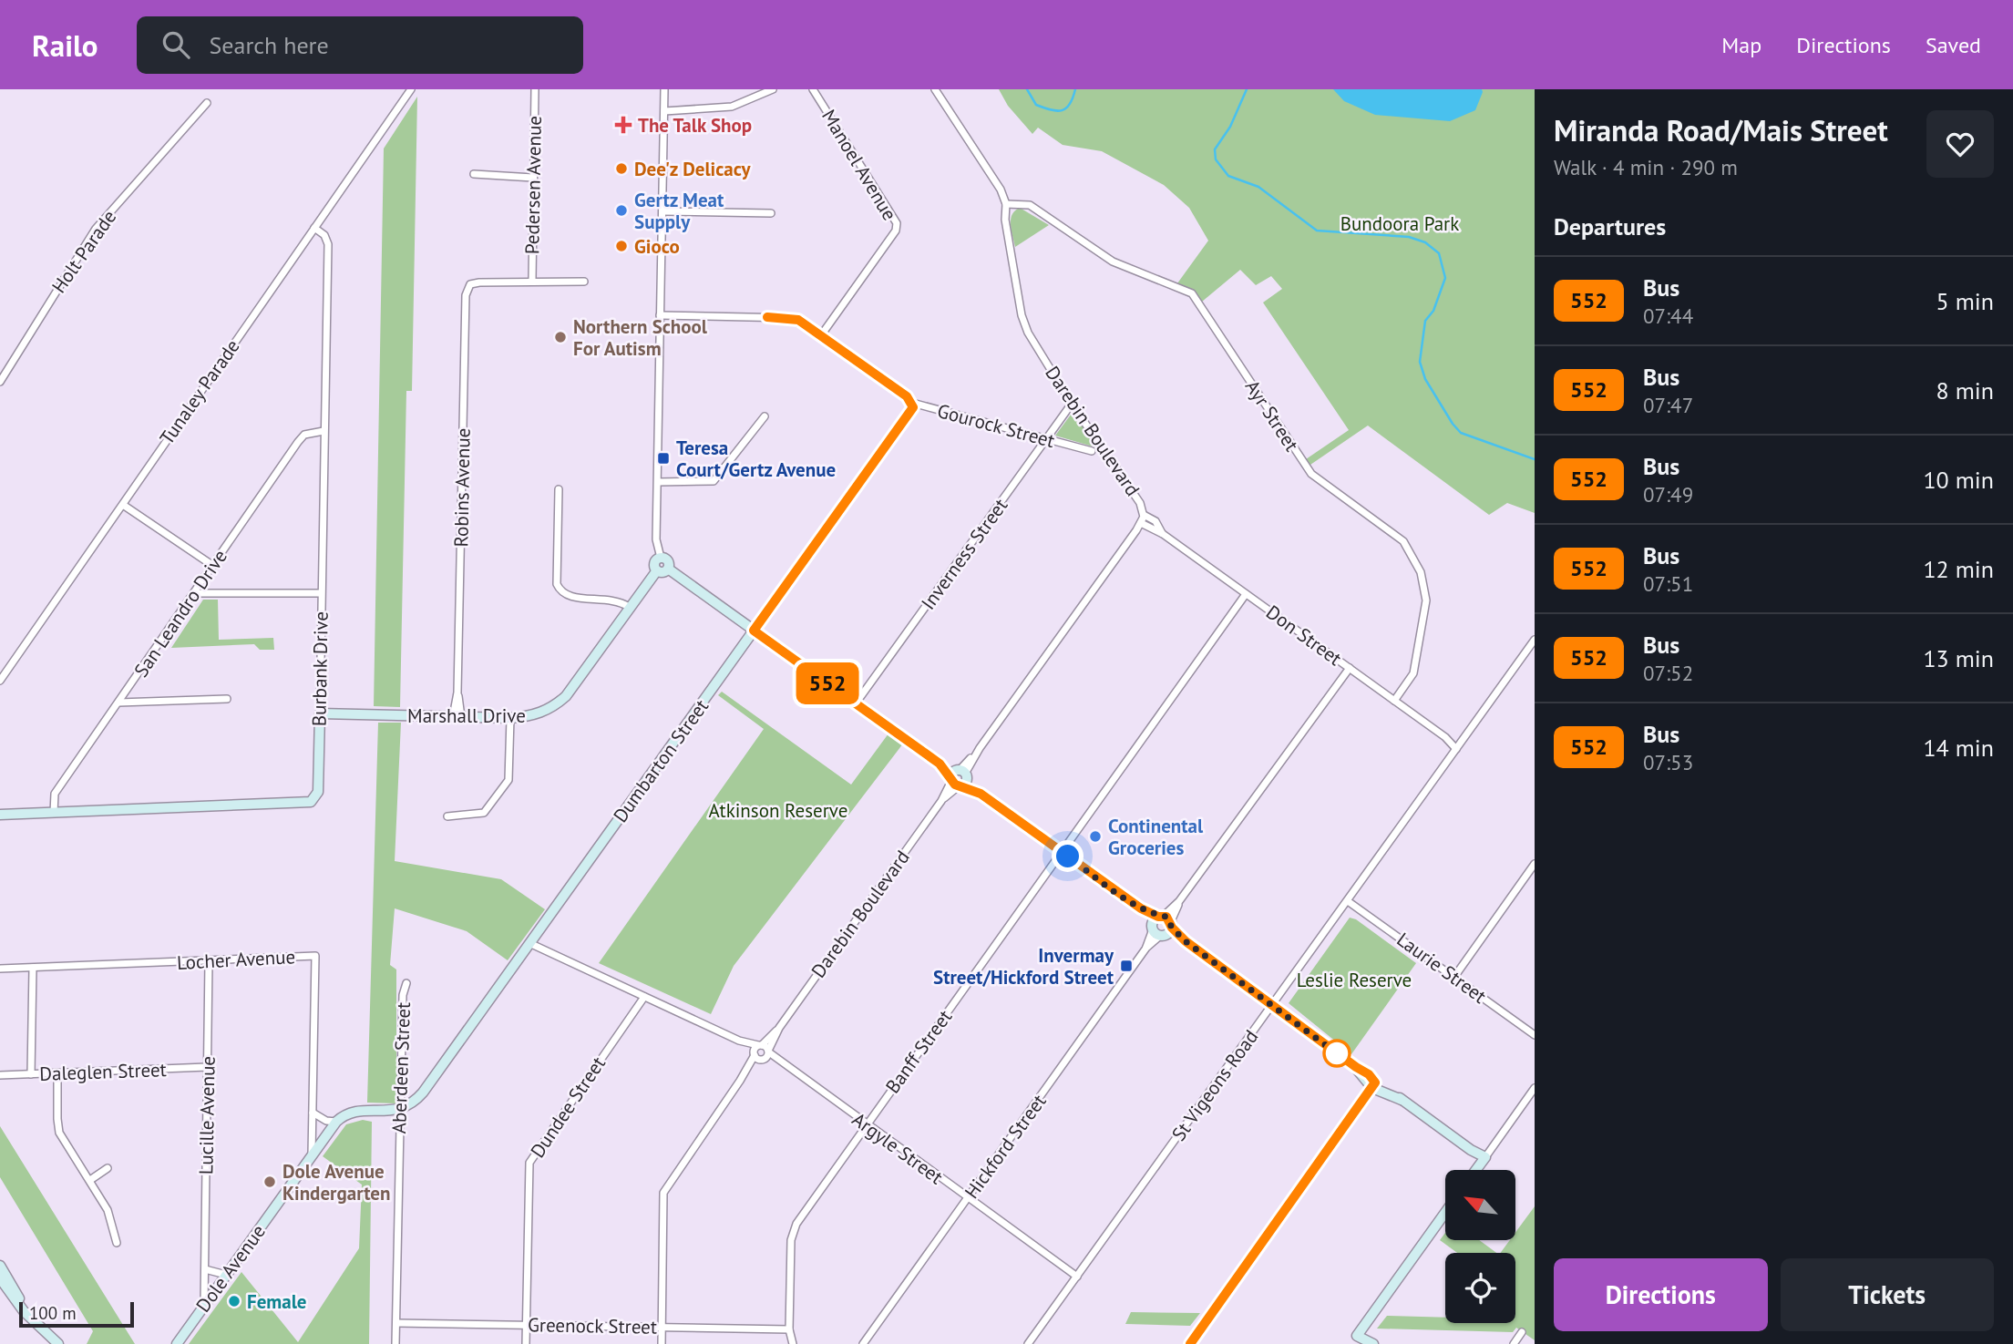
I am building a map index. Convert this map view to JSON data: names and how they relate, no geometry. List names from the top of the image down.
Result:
{
  "streets": {
    "street": [
      "Manoel Avenue",
      "Pedersen Avenue",
      "Holt Parade",
      "Tunaley Parade",
      "Ayr Street",
      "Gourock Street",
      "Darebin Boulevard",
      "Robins Avenue",
      "Inverness Street",
      "San Leandro Drive",
      "Don Street",
      "Burbank Drive",
      "Marshall Drive",
      "Dumbarton Street",
      "Locher Avenue",
      "Laurie Street",
      "Banff Street",
      "Aberdeen Street",
      "Daleglen Street",
      "St Vigeons Road",
      "Dundee Street",
      "Lucille Avenue",
      "Hickford Street",
      "Argyle Street",
      "Dole Avenue",
      "Greenock Street"
    ]
  },
  "crossings": [
    ["Manoel Avenue", "Gourock Street"],
    ["Pedersen Avenue", "Robins Avenue"],
    ["Tunaley Parade", "Burbank Drive"],
    ["Ayr Street", "Darebin Boulevard"],
    ["Ayr Street", "Don Street"],
    ["Gourock Street", "Inverness Street"],
    ["Gourock Street", "Dumbarton Street"],
    ["Darebin Boulevard", "Inverness Street"],
    ["Darebin Boulevard", "Don Street"],
    ["Darebin Boulevard", "Argyle Street"],
    ["Darebin Boulevard", "Greenock Street"],
    ["Robins Avenue", "Marshall Drive"],
    ["San Leandro Drive", "Burbank Drive"],
    ["Don Street", "Banff Street"],
    ["Don Street", "St Vigeons Road"],
    ["Don Street", "Hickford Street"],
    ["Burbank Drive", "Marshall Drive"],
    ["Dumbarton Street", "Aberdeen Street"],
    ["Dumbarton Street", "Argyle Street"],
    ["Locher Avenue", "Lucille Avenue"],
    ["Locher Avenue", "Dole Avenue"],
    ["Laurie Street", "St Vigeons Road"],
    ["Banff Street", "Argyle Street"],
    ["Banff Street", "Greenock Street"],
    ["Aberdeen Street", "Greenock Street"],
    ["Daleglen Street", "Lucille Avenue"],
    ["St Vigeons Road", "Argyle Street"],
    ["Dundee Street", "Argyle Street"],
    ["Dundee Street", "Greenock Street"],
    ["Lucille Avenue", "Dole Avenue"],
    ["Hickford Street", "Argyle Street"]
  ],
  "parks": ["Bundoora Park", "Atkinson Reserve", "Leslie Reserve"],
  "places": {
    "health": ["The Talk Shop"],
    "other": [
      "Dee'z Delicacy",
      "Gertz Meat Supply",
      "Gioco",
      "Northern School For Autism",
      "Continental Groceries",
      "Dole Avenue Kindergarten",
      "Female"
    ],
    "transit": ["Teresa Court/Gertz Avenue", "Invermay Street/Hickford Street"]
  },
  "lines": ["bus line 552"],
  "scale_bar": "100 m",
  "north": "top left",
  "page": {
    "header": "Railo",
    "search": "Search here",
    "nav": ["Map", "Directions", "Saved"],
    "on_map": "552",
    "heading": [
      ["Miranda Road/Mais Street", "Walk · 4 min · 290 m"],
      "Departures"
    ],
    "list": [
      {
        "mark": "552",
        "name": "Bus",
        "note": "07:44",
        "value": "5 min"
      },
      {
        "mark": "552",
        "name": "Bus",
        "note": "07:47",
        "value": "8 min"
      },
      {
        "mark": "552",
        "name": "Bus",
        "note": "07:49",
        "value": "10 min"
      },
      {
        "mark": "552",
        "name": "Bus",
        "note": "07:51",
        "value": "12 min"
      },
      {
        "mark": "552",
        "name": "Bus",
        "note": "07:52",
        "value": "13 min"
      },
      {
        "mark": "552",
        "name": "Bus",
        "note": "07:53",
        "value": "14 min"
      }
    ],
    "buttons": ["Directions", "Tickets"],
    "scale": "100 m"
  }
}
